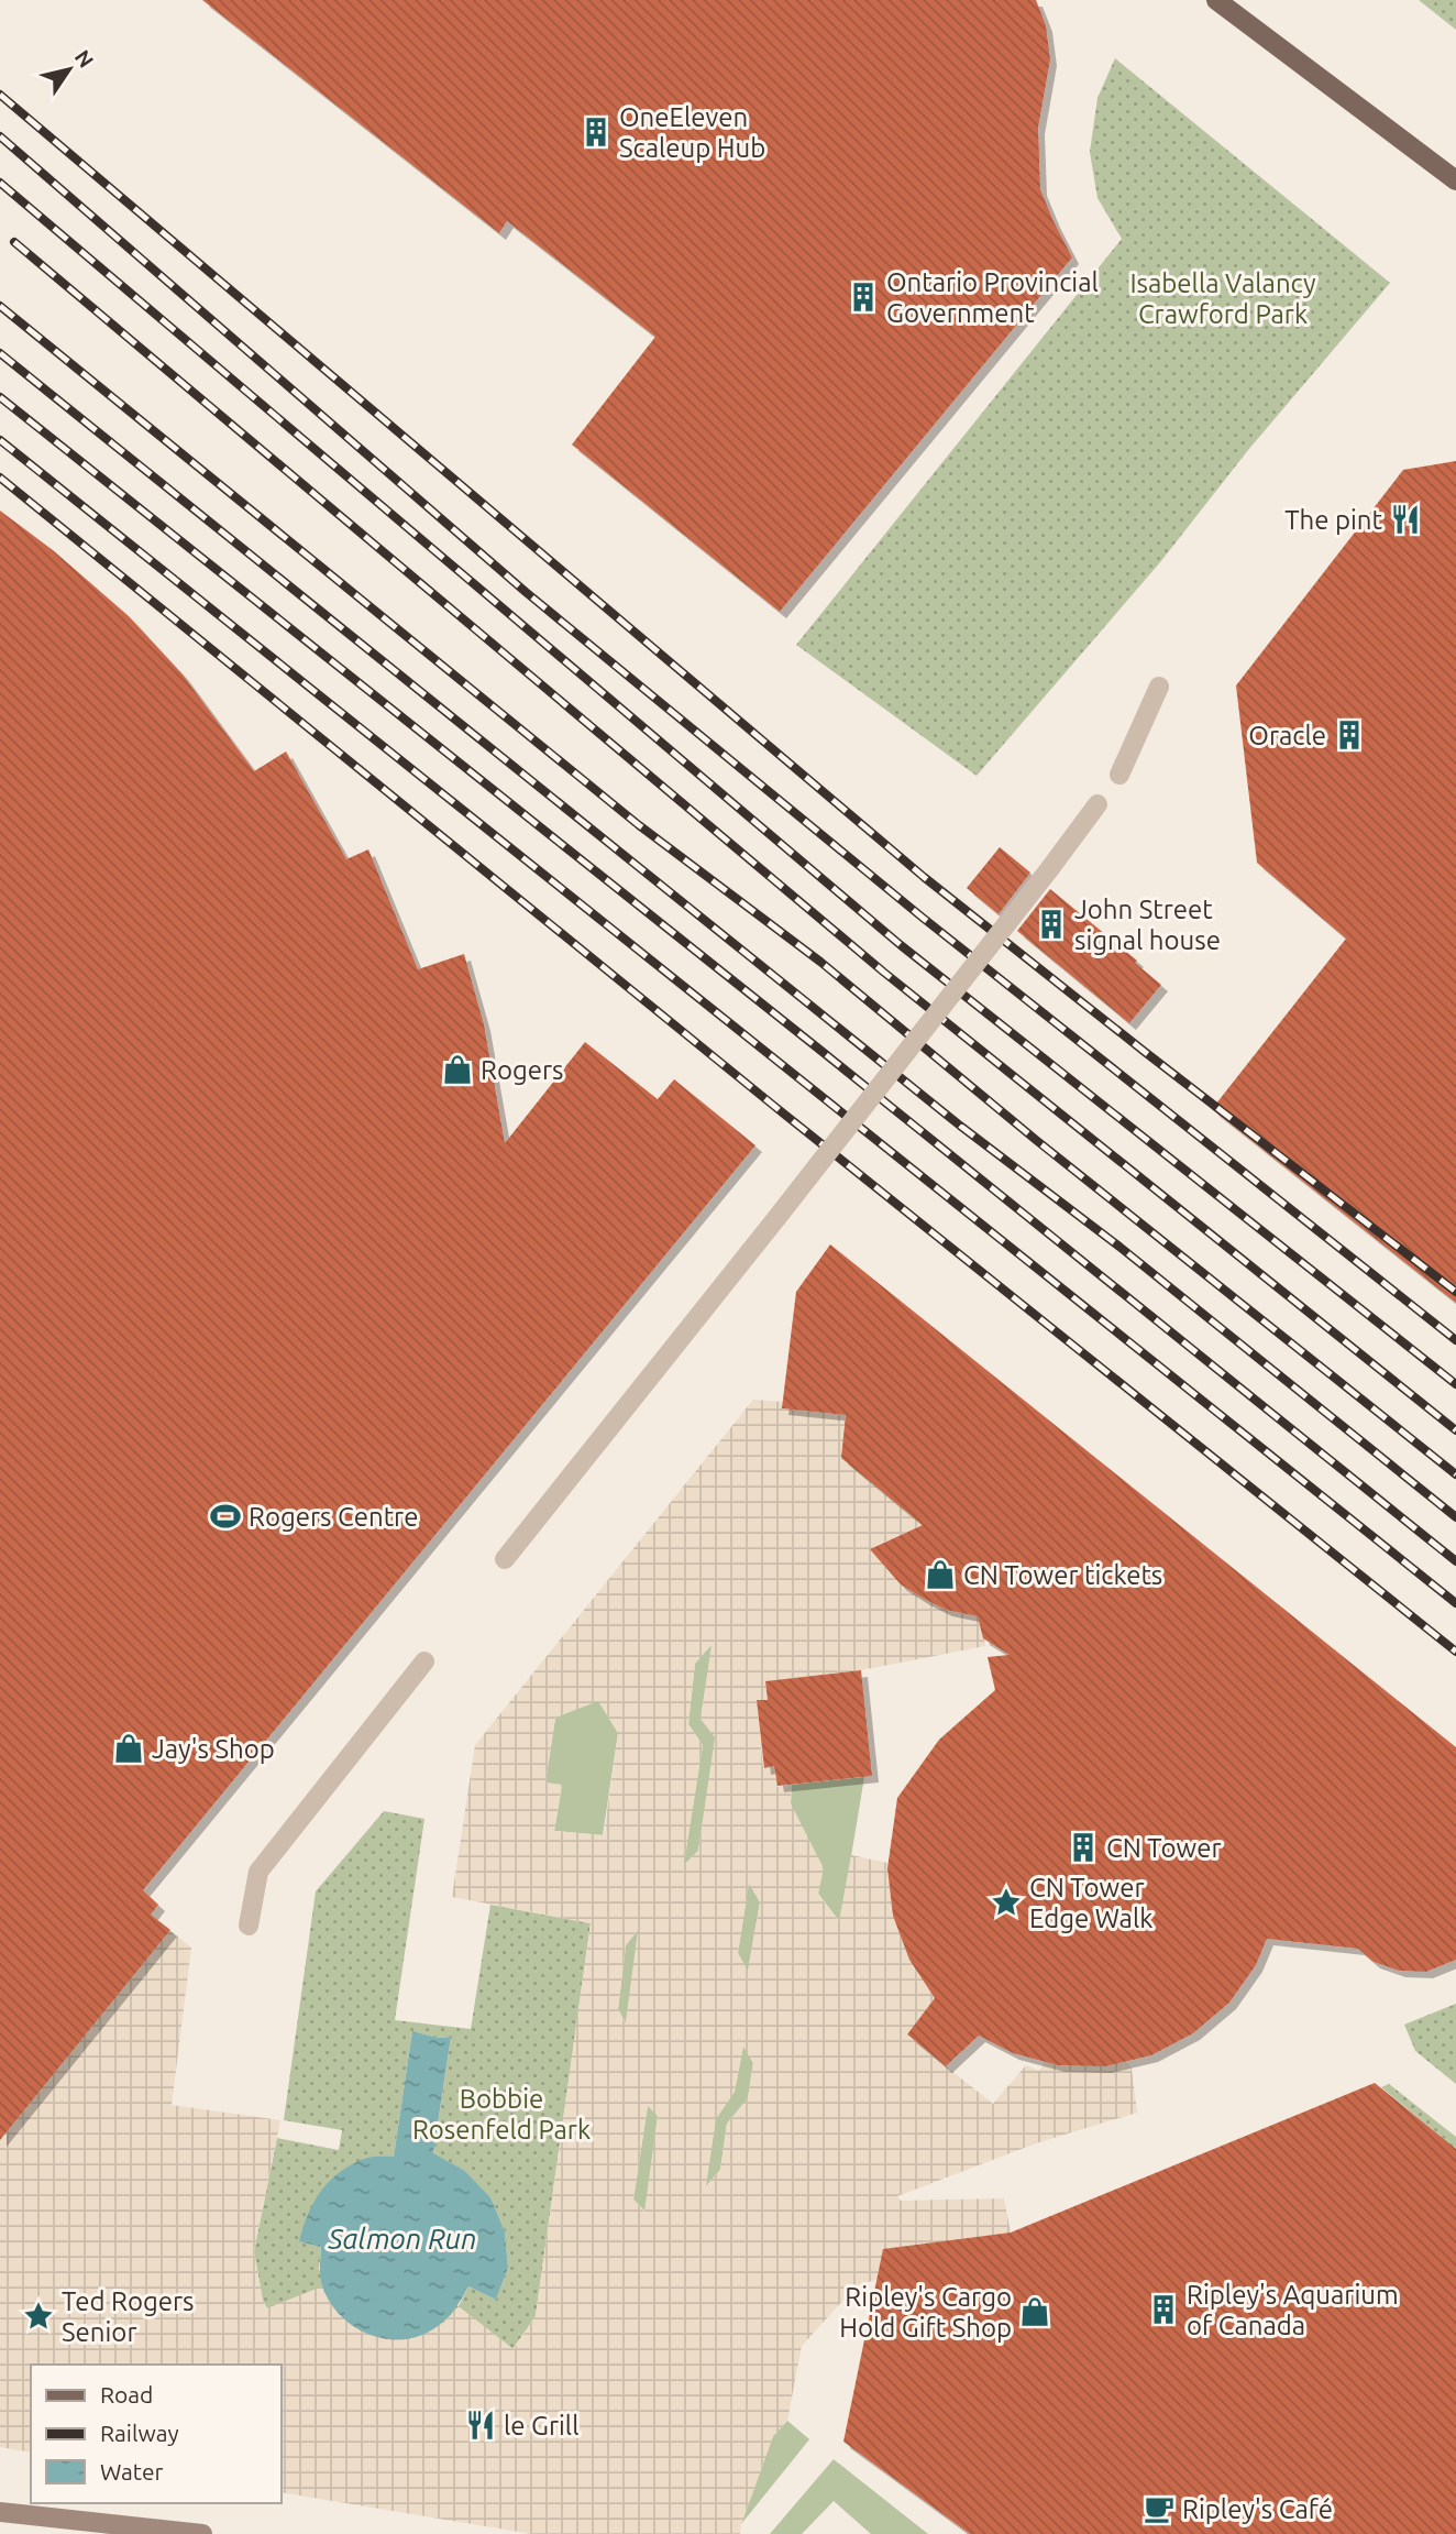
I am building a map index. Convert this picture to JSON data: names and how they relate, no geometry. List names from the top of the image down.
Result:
{
  "water": ["Salmon Run"],
  "parks": ["Isabella Valancy Crawford Park", "Bobbie Rosenfeld Park"],
  "places": {
    "building": [
      "OneEleven Scaleup Hub",
      "Ontario Provincial Government",
      "Oracle",
      "John Street signal house",
      "CN Tower",
      "Ripley's Aquarium of Canada"
    ],
    "restaurant": ["The pint", "le Grill"],
    "shop": [
      "Rogers",
      "CN Tower tickets",
      "Jay's Shop",
      "Ripley's Cargo Hold Gift Shop"
    ],
    "sports": ["Rogers Centre"],
    "place": ["CN Tower Edge Walk", "Ted Rogers Senior"],
    "cafe": ["Ripley's Café"]
  },
  "legend": ["Road", "Railway", "Water"],
  "north": "top right"
}
